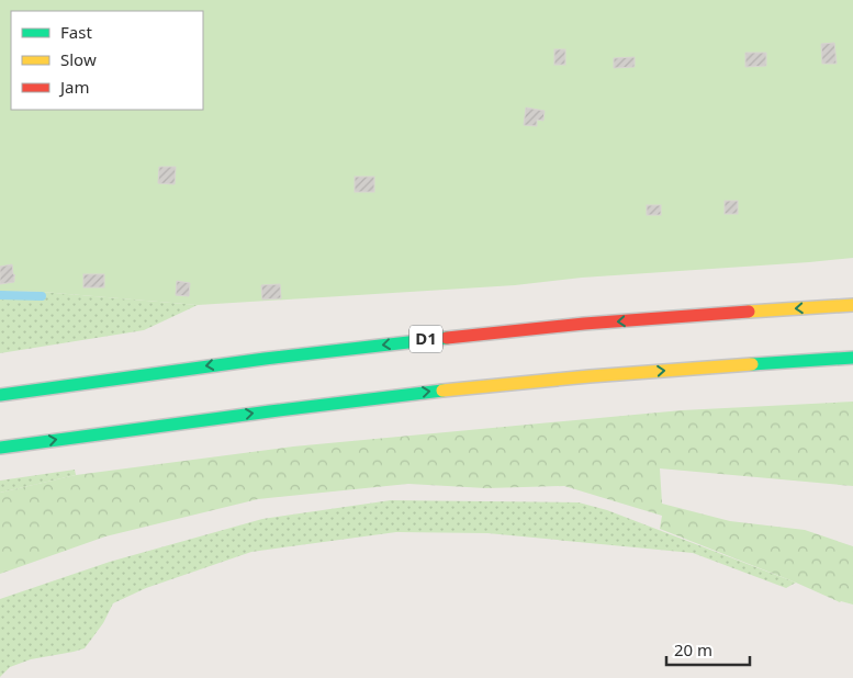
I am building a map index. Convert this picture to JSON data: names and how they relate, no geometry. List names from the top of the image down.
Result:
{
  "streets": {
    "highway": ["D1"]
  },
  "legend": ["Fast", "Slow", "Jam"],
  "scale_bar": "20 m"
}
